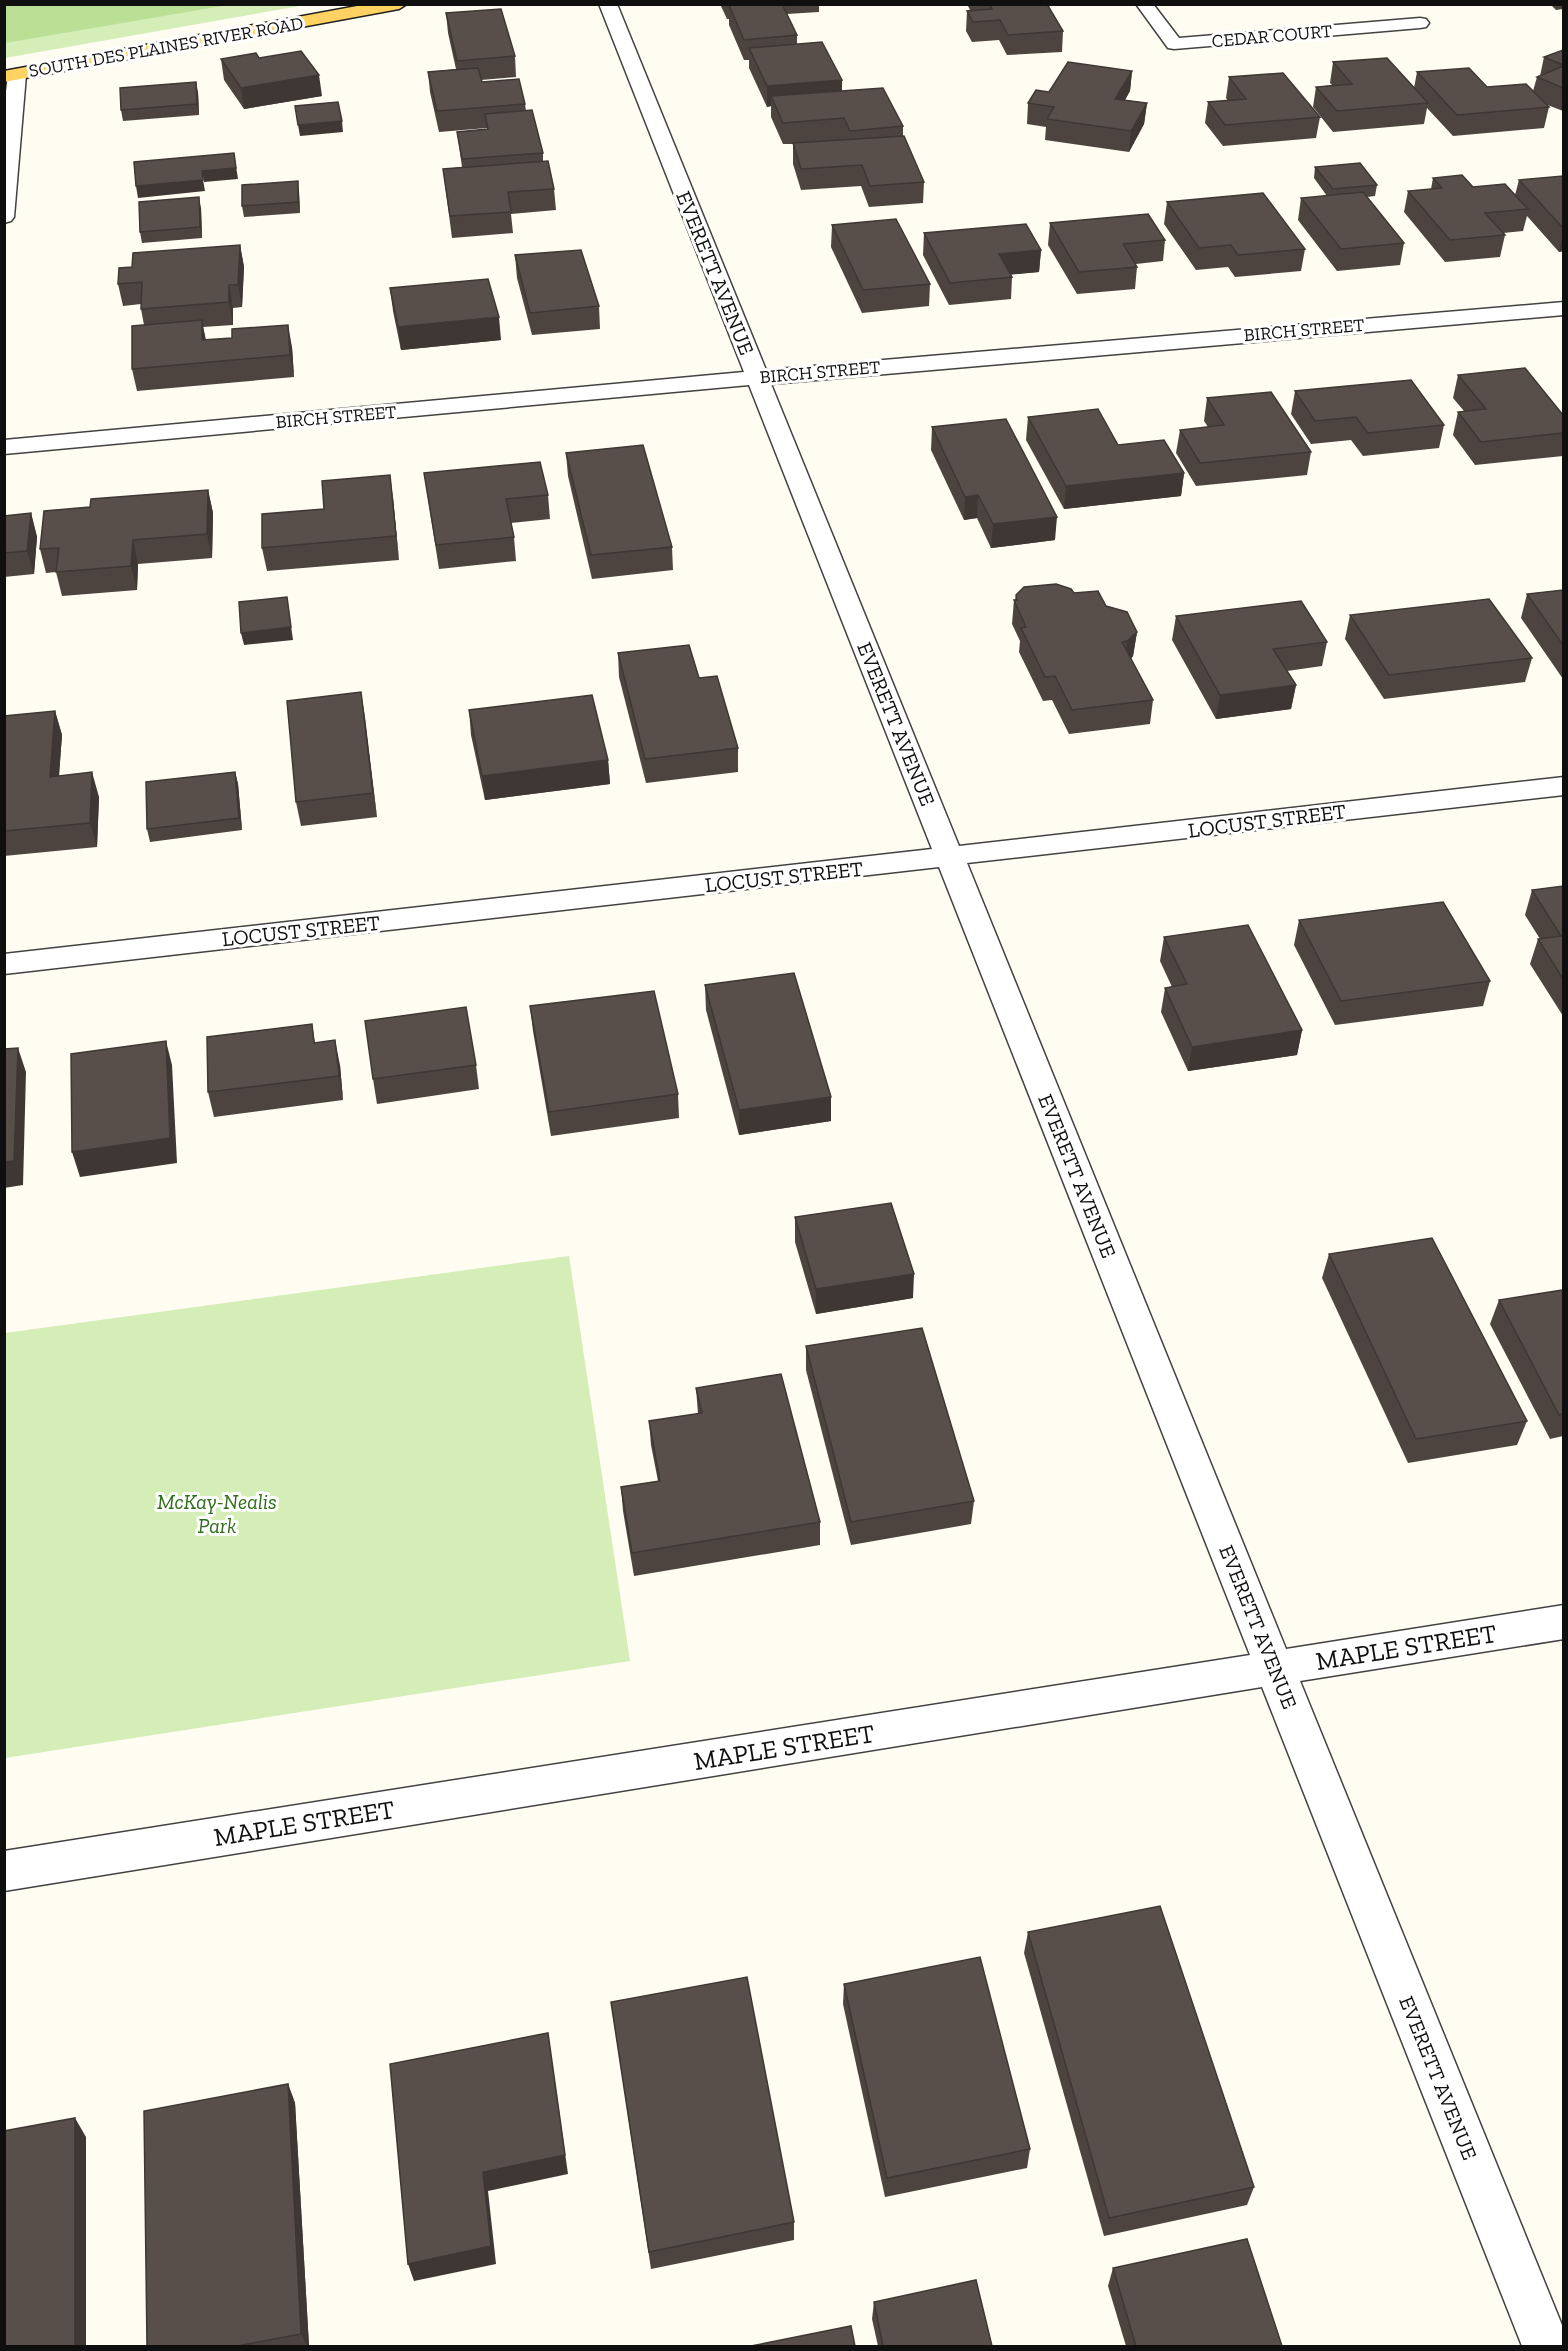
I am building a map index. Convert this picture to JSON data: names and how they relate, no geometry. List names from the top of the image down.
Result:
{
  "streets": {
    "main road": ["SOUTH DES PLAINES RIVER ROAD"],
    "street": [
      "CEDAR COURT",
      "EVERETT AVENUE",
      "BIRCH STREET",
      "LOCUST STREET",
      "MAPLE STREET"
    ]
  },
  "crossings": [
    ["EVERETT AVENUE", "BIRCH STREET"],
    ["EVERETT AVENUE", "LOCUST STREET"],
    ["EVERETT AVENUE", "MAPLE STREET"]
  ],
  "parks": ["McKay-Nealis Park"]
}
